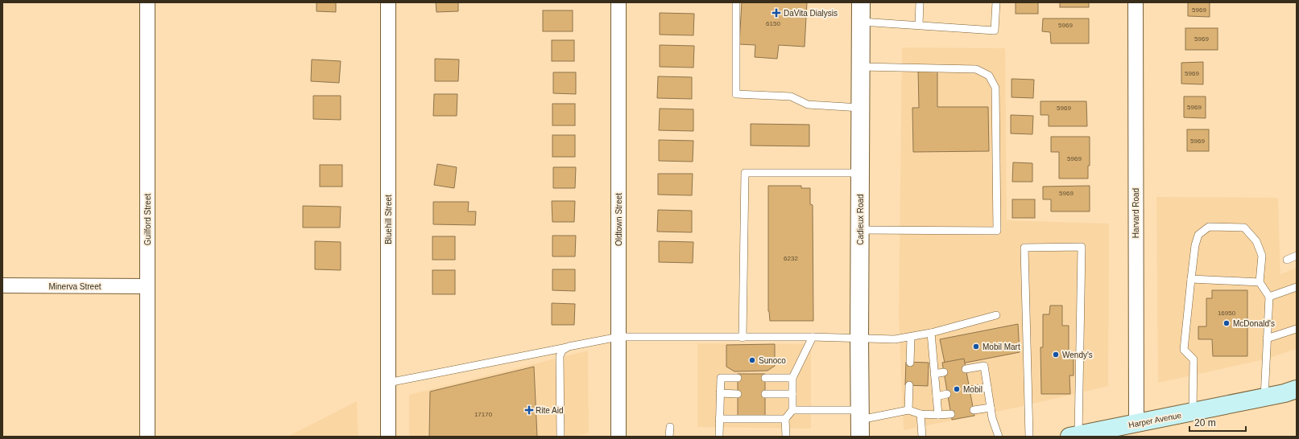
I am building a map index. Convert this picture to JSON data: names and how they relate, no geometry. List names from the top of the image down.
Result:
{
  "streets": {
    "main road": ["Harper Avenue"],
    "street": [
      "Harvard Road",
      "Guilford Street",
      "Bluehill Street",
      "Oldtown Street",
      "Cadieux Road",
      "Minerva Street"
    ]
  },
  "crossings": [
    ["Harvard Road", "Harper Avenue"],
    ["Guilford Street", "Minerva Street"]
  ],
  "places": {
    "health": ["DaVita Dialysis", "Rite Aid"],
    "other": [
      "McDonald's",
      "Mobil Mart",
      "Wendy's",
      "Sunoco",
      "Mobil"
    ]
  },
  "house_numbers": [
    "5969",
    "6150",
    "5969",
    "5969",
    "5969",
    "5969",
    "5969",
    "5969",
    "5969",
    "5969",
    "6232",
    "16950",
    "17170"
  ],
  "scale_bar": "20 m"
}
